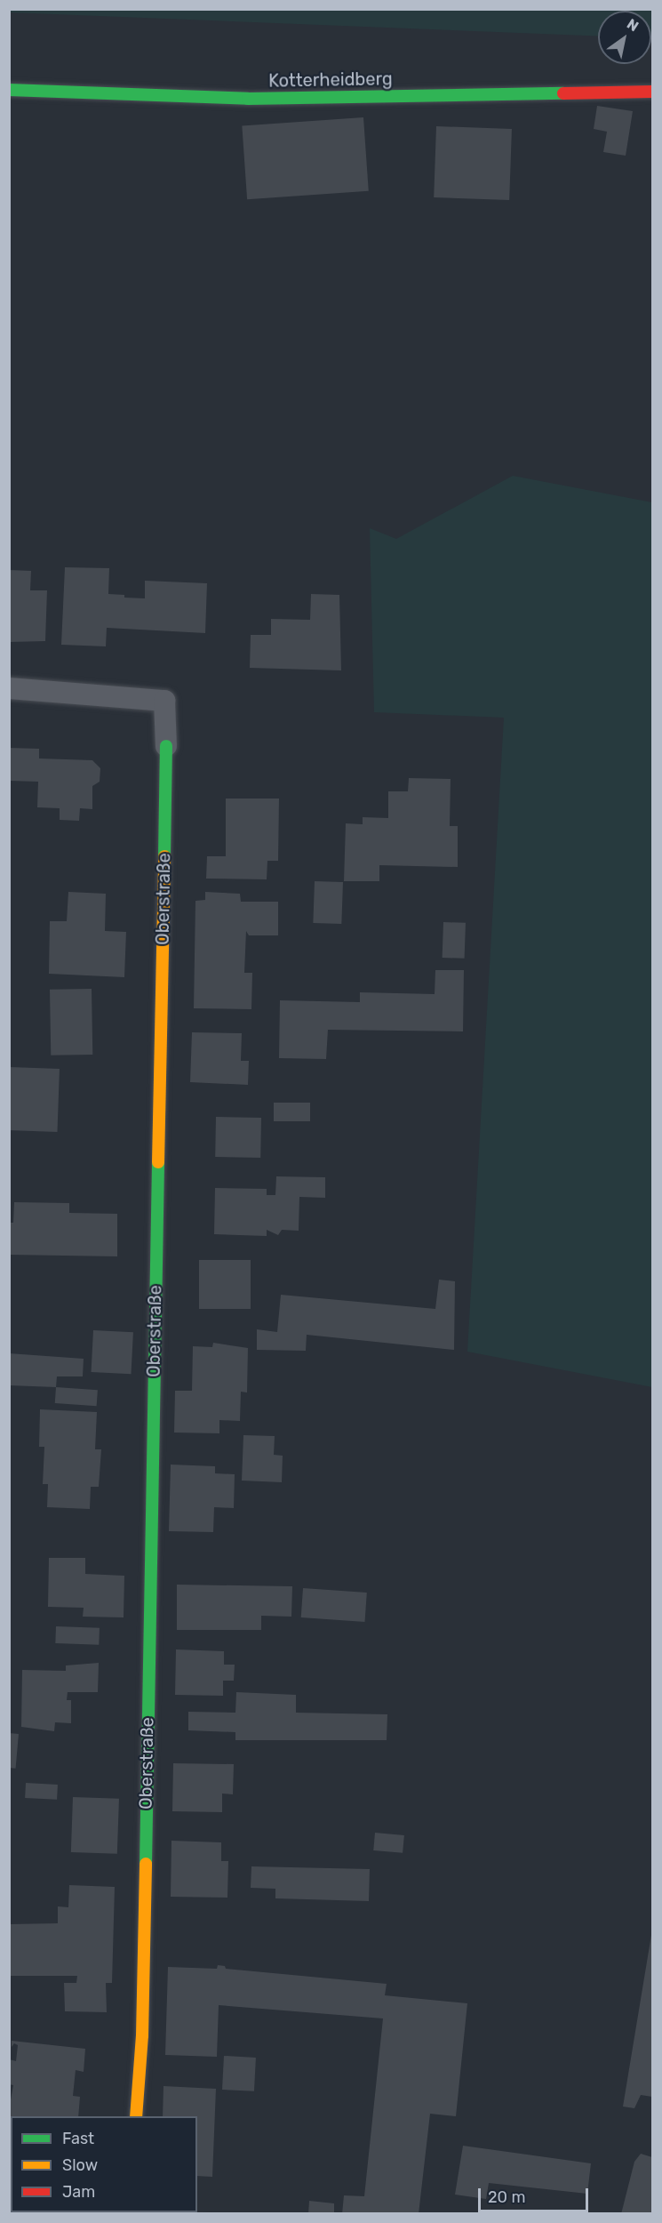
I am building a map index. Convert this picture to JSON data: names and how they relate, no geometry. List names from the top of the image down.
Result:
{
  "streets": {
    "street": ["Kotterheidberg", "Oberstraße"]
  },
  "legend": ["Fast", "Slow", "Jam"],
  "scale_bar": "20 m",
  "north": "top right"
}
